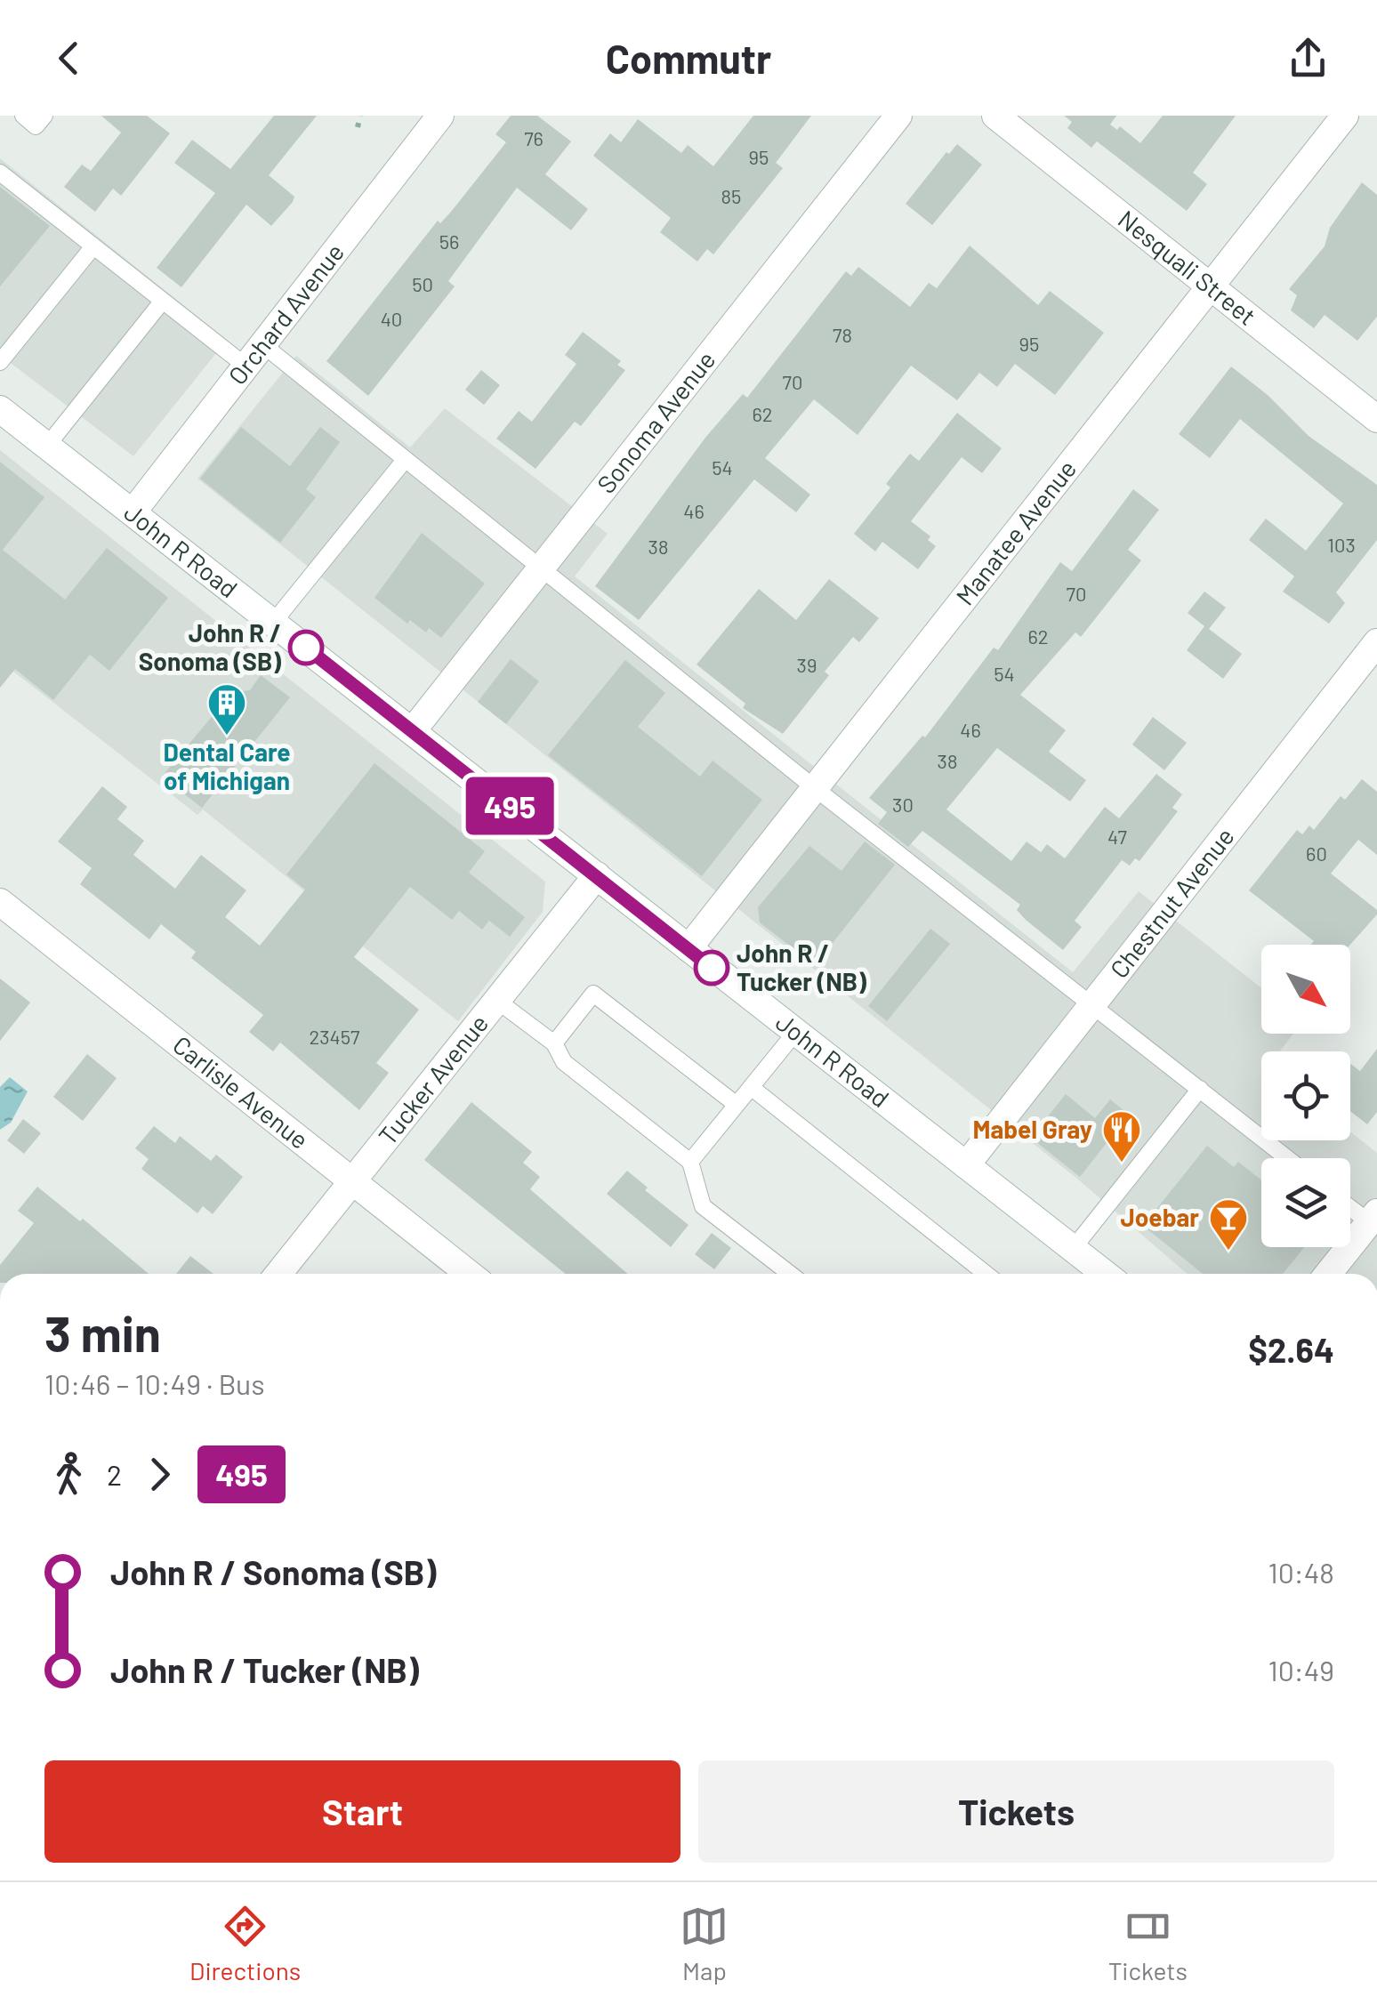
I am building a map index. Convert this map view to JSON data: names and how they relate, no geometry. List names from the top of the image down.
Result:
{
  "streets": {
    "street": [
      "Nesquali Street",
      "Orchard Avenue",
      "Sonoma Avenue",
      "Manatee Avenue",
      "John R Road",
      "Chestnut Avenue",
      "Tucker Avenue",
      "Carlisle Avenue"
    ]
  },
  "crossings": [
    ["Nesquali Street", "Manatee Avenue"],
    ["Orchard Avenue", "John R Road"],
    ["Sonoma Avenue", "John R Road"],
    ["Manatee Avenue", "John R Road"],
    ["John R Road", "Chestnut Avenue"],
    ["John R Road", "Tucker Avenue"],
    ["Tucker Avenue", "Carlisle Avenue"]
  ],
  "places": {
    "other": ["John R / Sonoma (SB)", "John R / Tucker (NB)"],
    "building": ["Dental Care of Michigan"],
    "restaurant": ["Mabel Gray"],
    "bar": ["Joebar"]
  },
  "lines": ["bus line 495"],
  "house_numbers": [
    "76",
    "95",
    "85",
    "56",
    "50",
    "40",
    "78",
    "95",
    "70",
    "62",
    "54",
    "46",
    "103",
    "38",
    "70",
    "62",
    "39",
    "54",
    "46",
    "38",
    "30",
    "47",
    "60",
    "23457"
  ],
  "north": "bottom right",
  "page": {
    "header": "Commutr",
    "on_map": "495",
    "heading": ["3 min", "10:46 – 10:49 · Bus", "$2.64"],
    "legs": ["2", "495"],
    "list": [
      {
        "name": "John R / Sonoma (SB)",
        "value": "10:48"
      },
      {
        "name": "John R / Tucker (NB)",
        "value": "10:49"
      }
    ],
    "buttons": ["Start", "Tickets"],
    "tabs": ["Directions", "Map", "Tickets"]
  }
}
